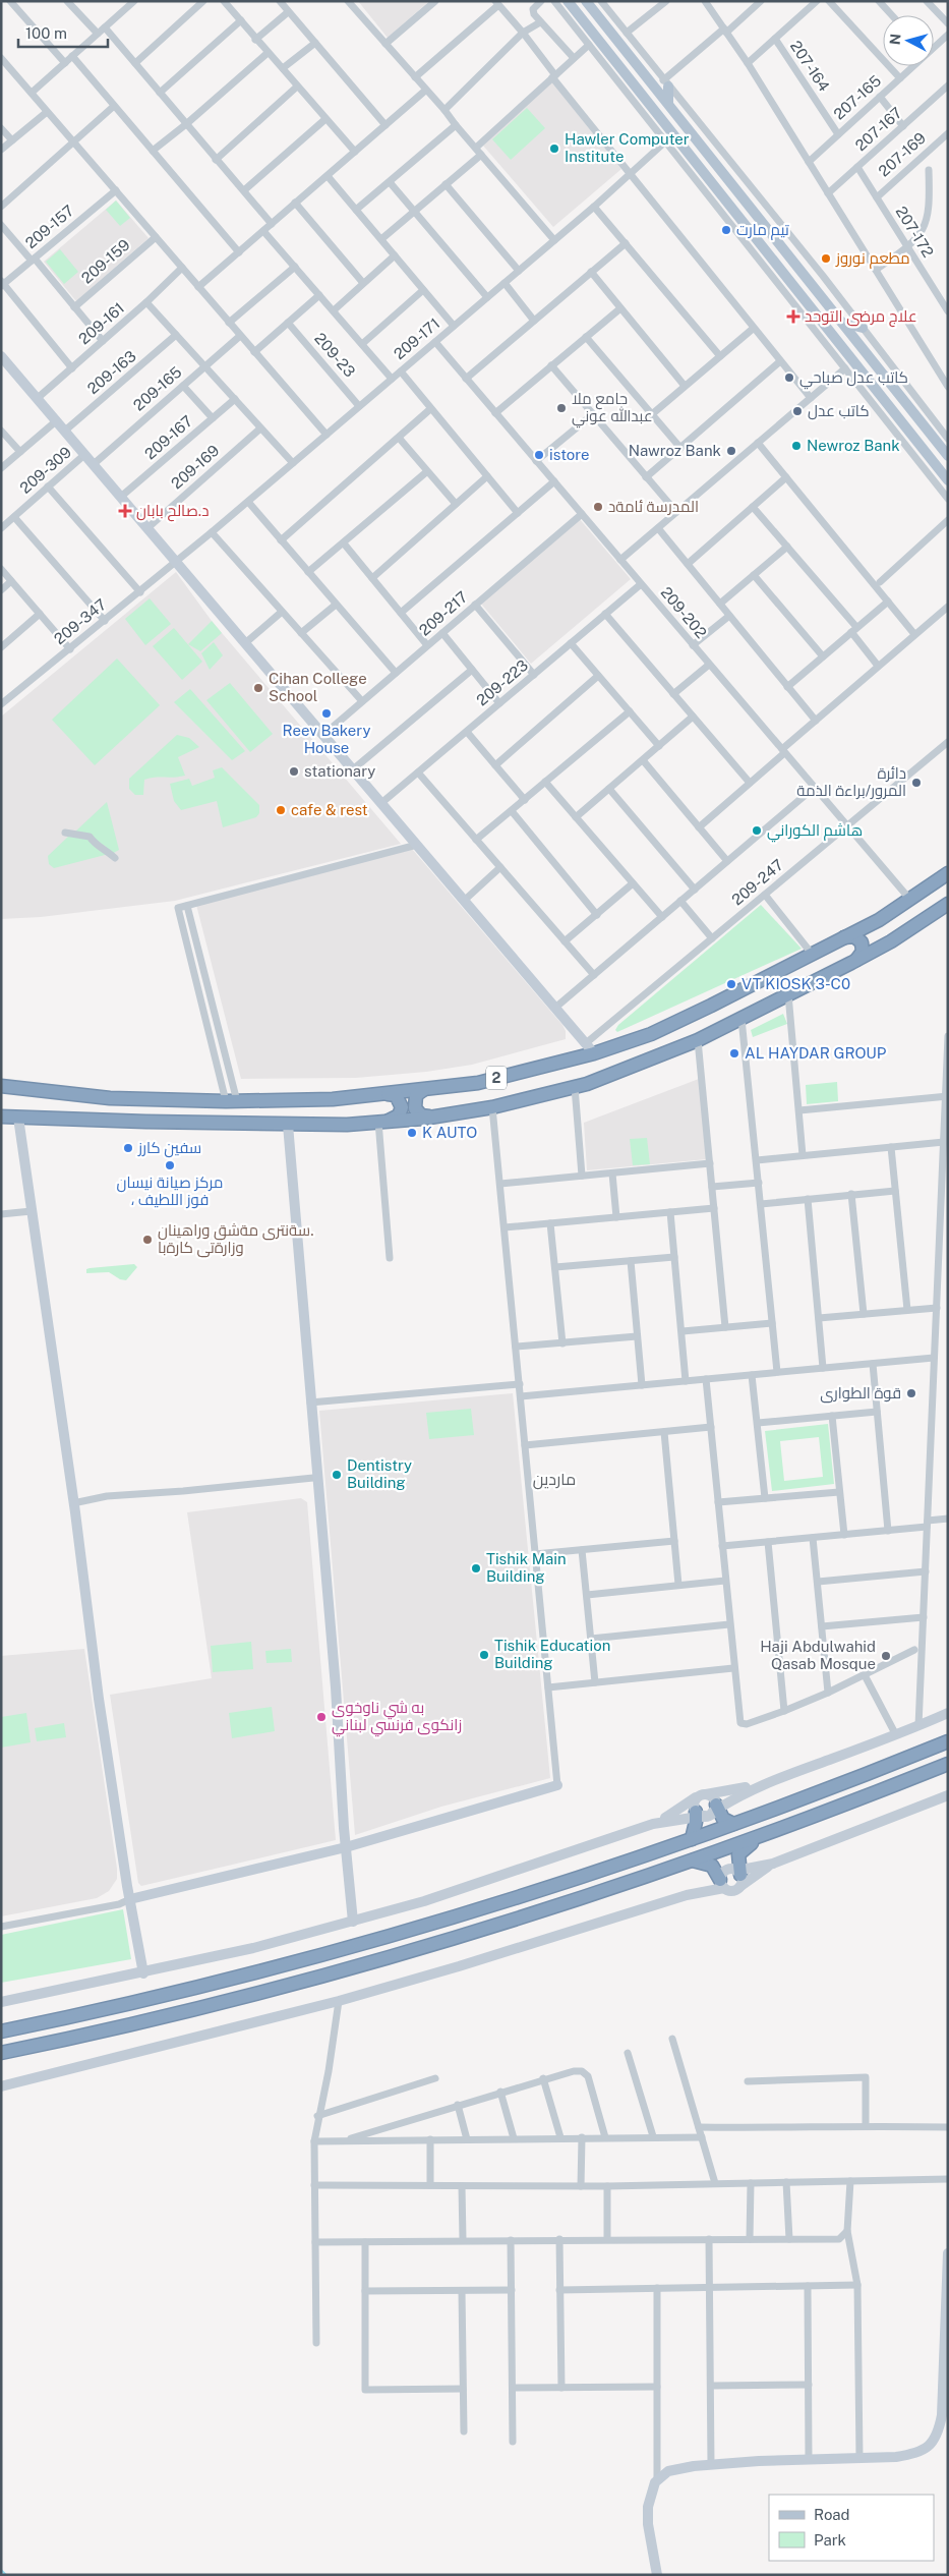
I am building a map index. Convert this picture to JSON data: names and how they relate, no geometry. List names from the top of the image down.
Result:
{
  "streets": {
    "highway": ["2"],
    "street": [
      "207-164",
      "207-165",
      "207-167",
      "207-169",
      "209-157",
      "207-172",
      "209-159",
      "209-161",
      "209-171",
      "209-23",
      "209-163",
      "209-165",
      "209-167",
      "209-169",
      "209-309",
      "209-202",
      "209-217",
      "209-347",
      "209-223",
      "209-247"
    ]
  },
  "crossings": [
    ["207-164", "207-165"],
    ["207-167", "207-172"],
    ["207-169", "207-172"],
    ["209-171", "209-23"],
    ["209-171", "209-202"],
    ["209-171", "209-347"],
    ["209-202", "209-217"],
    ["209-202", "209-223"],
    ["209-202", "209-247"],
    ["209-202", "2"],
    ["209-247", "2"]
  ],
  "districts": ["ماردین"],
  "places": {
    "other": [
      "Hawler Computer Institute",
      "تيم مارت",
      "مطعم نوروز",
      "كاتب عدل صباحي",
      "جامع ملا عبدالله عوني",
      "کاتب عدل",
      "Newroz Bank",
      "Nawroz Bank",
      "istore",
      "المدرسة ئامةد",
      "Cihan College School",
      "Reev Bakery House",
      "stationary",
      "دائرة المرور/براءة الذمة",
      "cafe & rest",
      "هاشم الكوراني",
      "VT KIOSK 3-C0",
      "AL HAYDAR GROUP",
      "K AUTO",
      "سفين كارز",
      "مركز صيانة نيسان ، فوز اللطيف",
      "سةنترى مةشق وراهينان. وزارةتى كارةبا",
      "قوة الطواری",
      "Dentistry Building",
      "Tishik Main Building",
      "Tishik Education Building",
      "Haji Abdulwahid Qasab Mosque",
      "به شي ناوخوى زانكوى فرنسي لبناني"
    ],
    "health": ["علاج مرضى التوحد", "د.صالح بابان"]
  },
  "legend": ["Road", "Park"],
  "scale_bar": "100 m",
  "north": "left"
}
